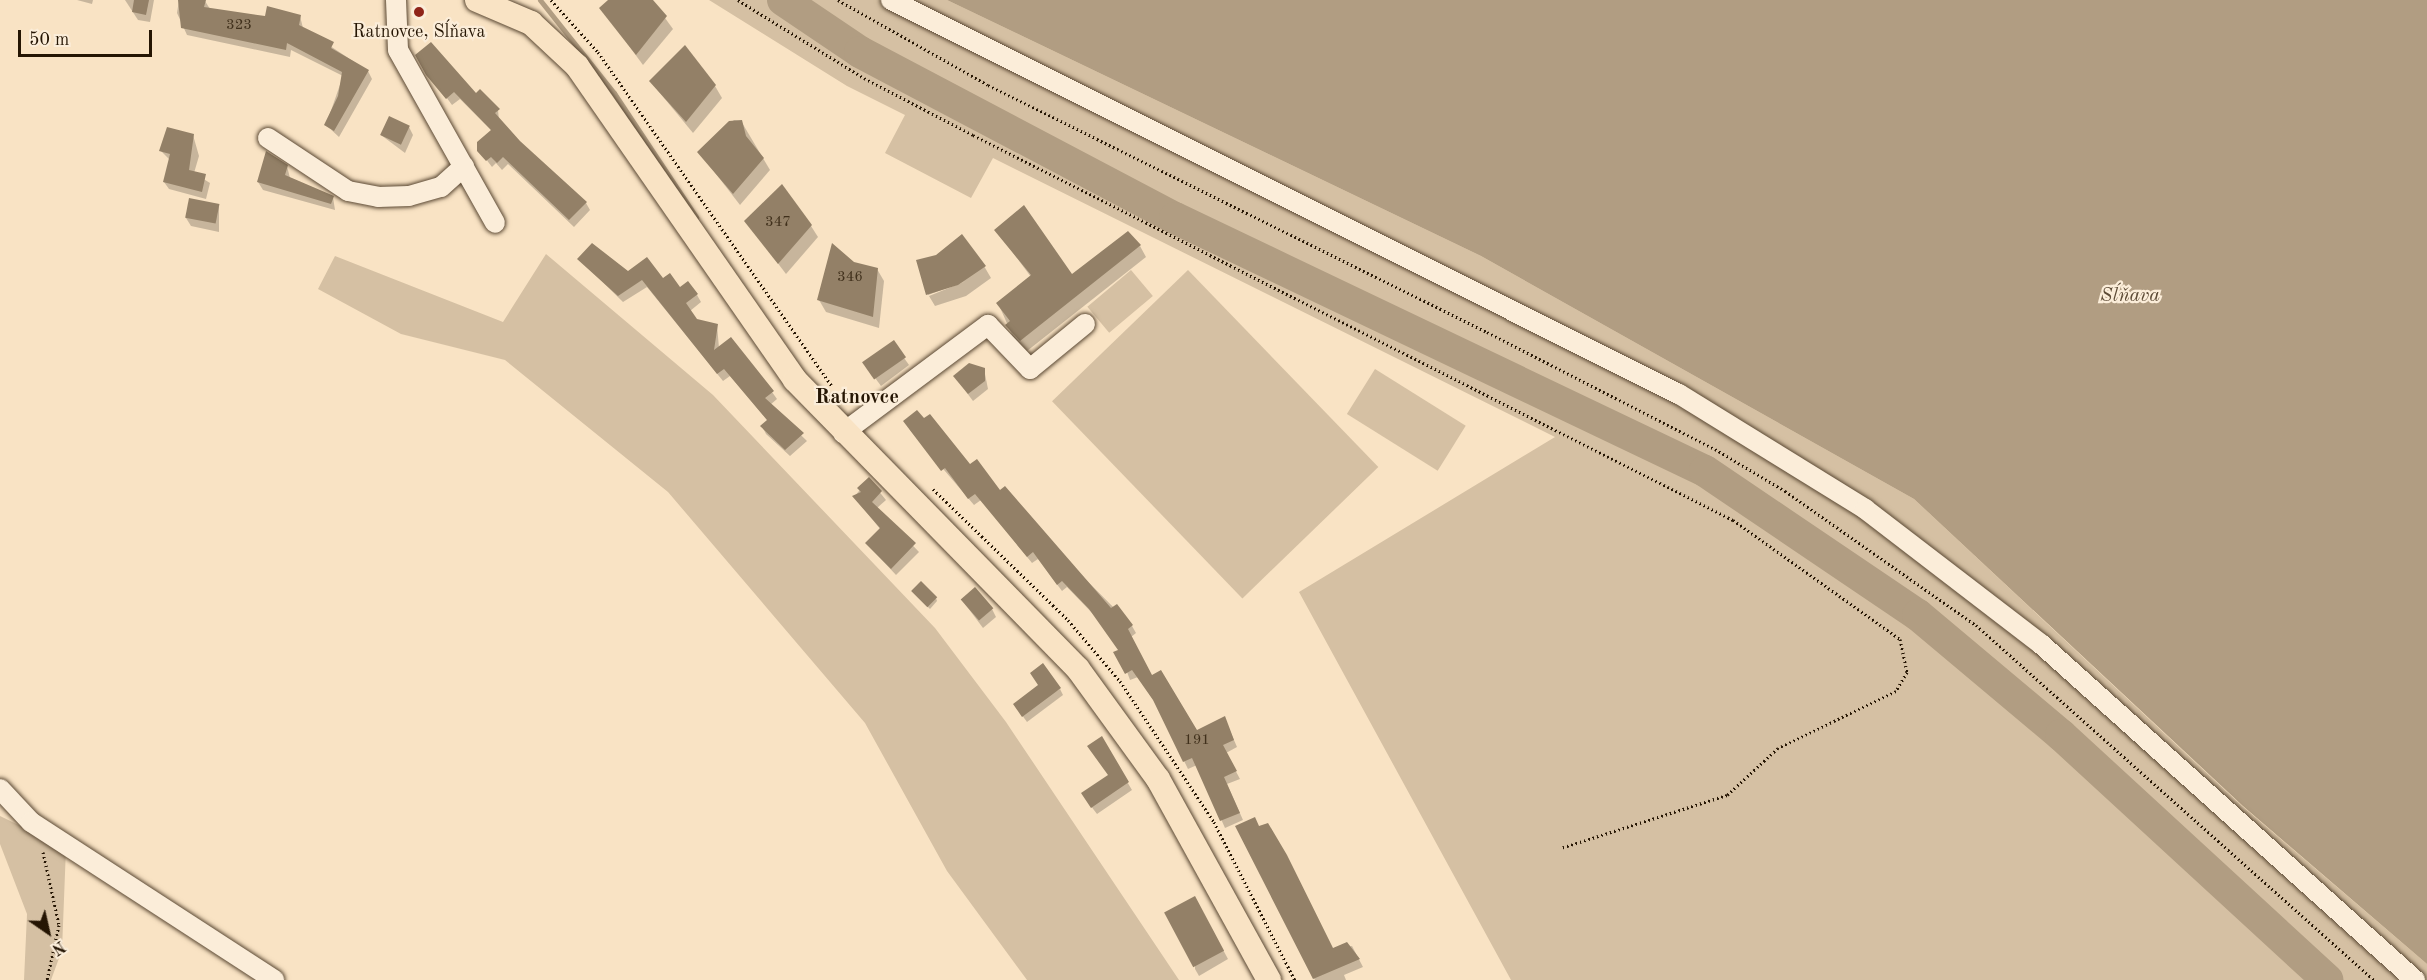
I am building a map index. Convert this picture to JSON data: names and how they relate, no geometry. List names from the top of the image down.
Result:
{
  "districts": ["Ratnovce"],
  "water": ["Sĺňava"],
  "places": ["Ratnovce, Sĺňava"],
  "house_numbers": [
    "323",
    "347",
    "346",
    "191"
  ],
  "scale_bar": "50 m",
  "north": "bottom right"
}
